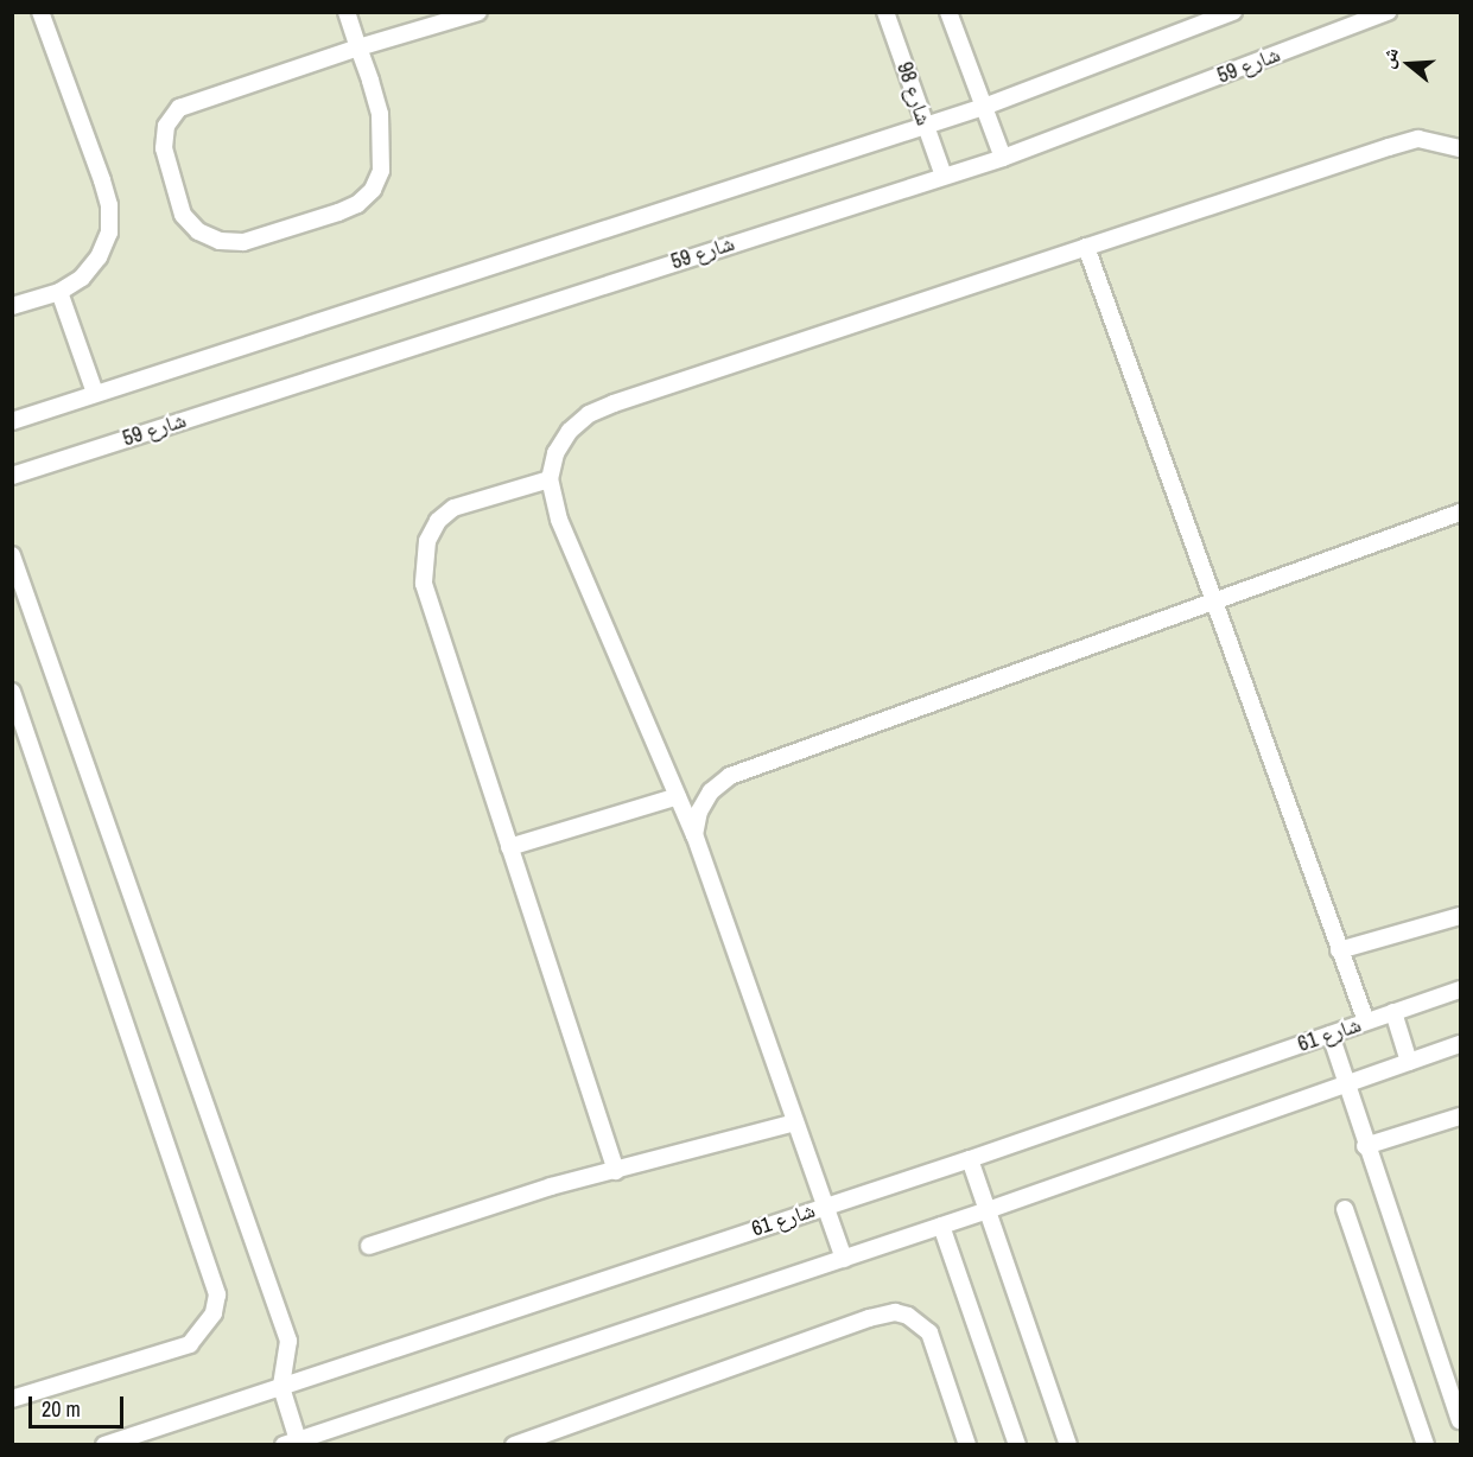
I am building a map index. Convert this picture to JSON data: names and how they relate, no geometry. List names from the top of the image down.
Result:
{
  "streets": {
    "lane": ["شارع 59", "شارع 98", "شارع 61"]
  },
  "crossings": [
    ["شارع 59", "شارع 98"]
  ],
  "scale_bar": "20 m",
  "north": "left"
}
